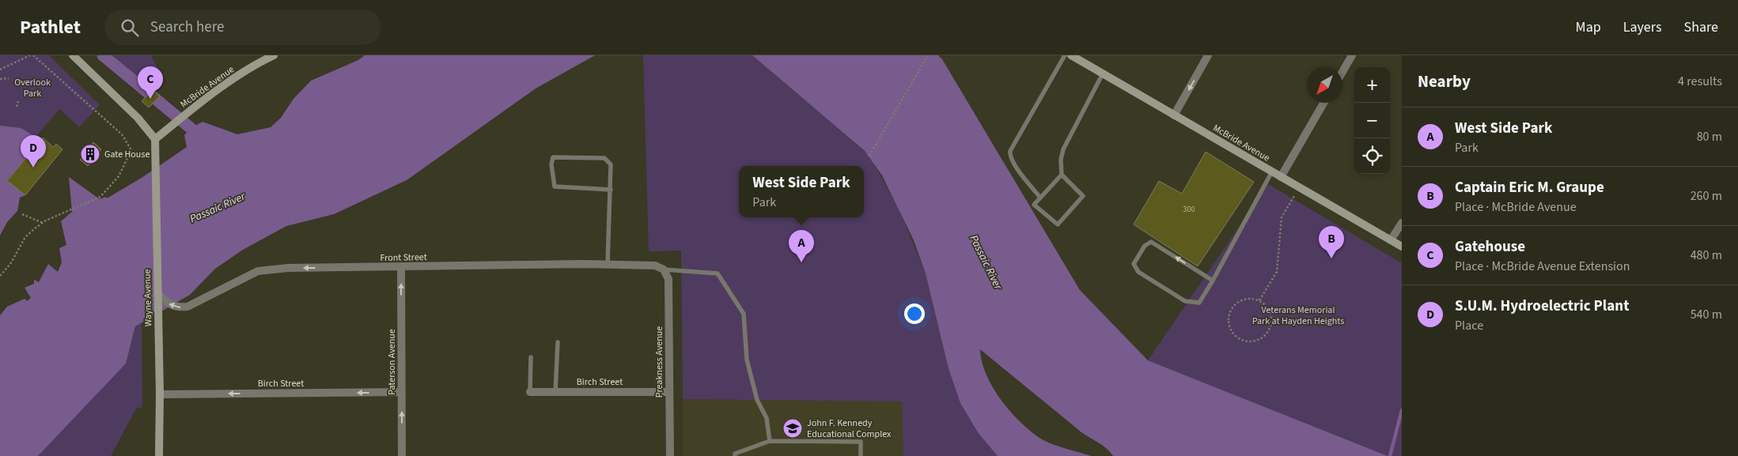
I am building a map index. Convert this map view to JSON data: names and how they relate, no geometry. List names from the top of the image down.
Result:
{
  "streets": {
    "main road": ["McBride Avenue", "Wayne Avenue"],
    "street": [
      "Front Street",
      "Paterson Avenue",
      "Preakness Avenue",
      "Birch Street"
    ]
  },
  "crossings": [
    ["McBride Avenue", "Wayne Avenue"],
    ["Front Street", "Wayne Avenue"],
    ["Front Street", "Paterson Avenue"],
    ["Front Street", "Preakness Avenue"],
    ["Wayne Avenue", "Birch Street"],
    ["Paterson Avenue", "Birch Street"],
    ["Preakness Avenue", "Birch Street"]
  ],
  "one_way": ["Front Street", "Paterson Avenue", "Birch Street"],
  "water": ["Passaic River"],
  "parks": ["Overlook Park", "Veterans Memorial Park at Hayden Heights"],
  "places": {
    "building": ["Gate House"],
    "school or university": ["John F. Kennedy Educational Complex"]
  },
  "house_numbers": ["300"],
  "north": "bottom left",
  "page": {
    "header": "Pathlet",
    "search": "Search here",
    "nav": ["Map", "Layers", "Share"],
    "heading": ["Nearby", "4 results"],
    "pins": [
      "C",
      "D",
      "B",
      "A"
    ],
    "map_buttons": ["+", "−"],
    "list": [
      {
        "mark": "A",
        "name": "West Side Park",
        "note": "Park",
        "value": "80 m"
      },
      {
        "mark": "B",
        "name": "Captain Eric M. Graupe",
        "note": "Place · McBride Avenue",
        "value": "260 m"
      },
      {
        "mark": "C",
        "name": "Gatehouse",
        "note": "Place · McBride Avenue Extension",
        "value": "480 m"
      },
      {
        "mark": "D",
        "name": "S.U.M. Hydroelectric Plant",
        "note": "Place",
        "value": "540 m"
      }
    ],
    "popup": ["West Side Park", "Park"]
  }
}
